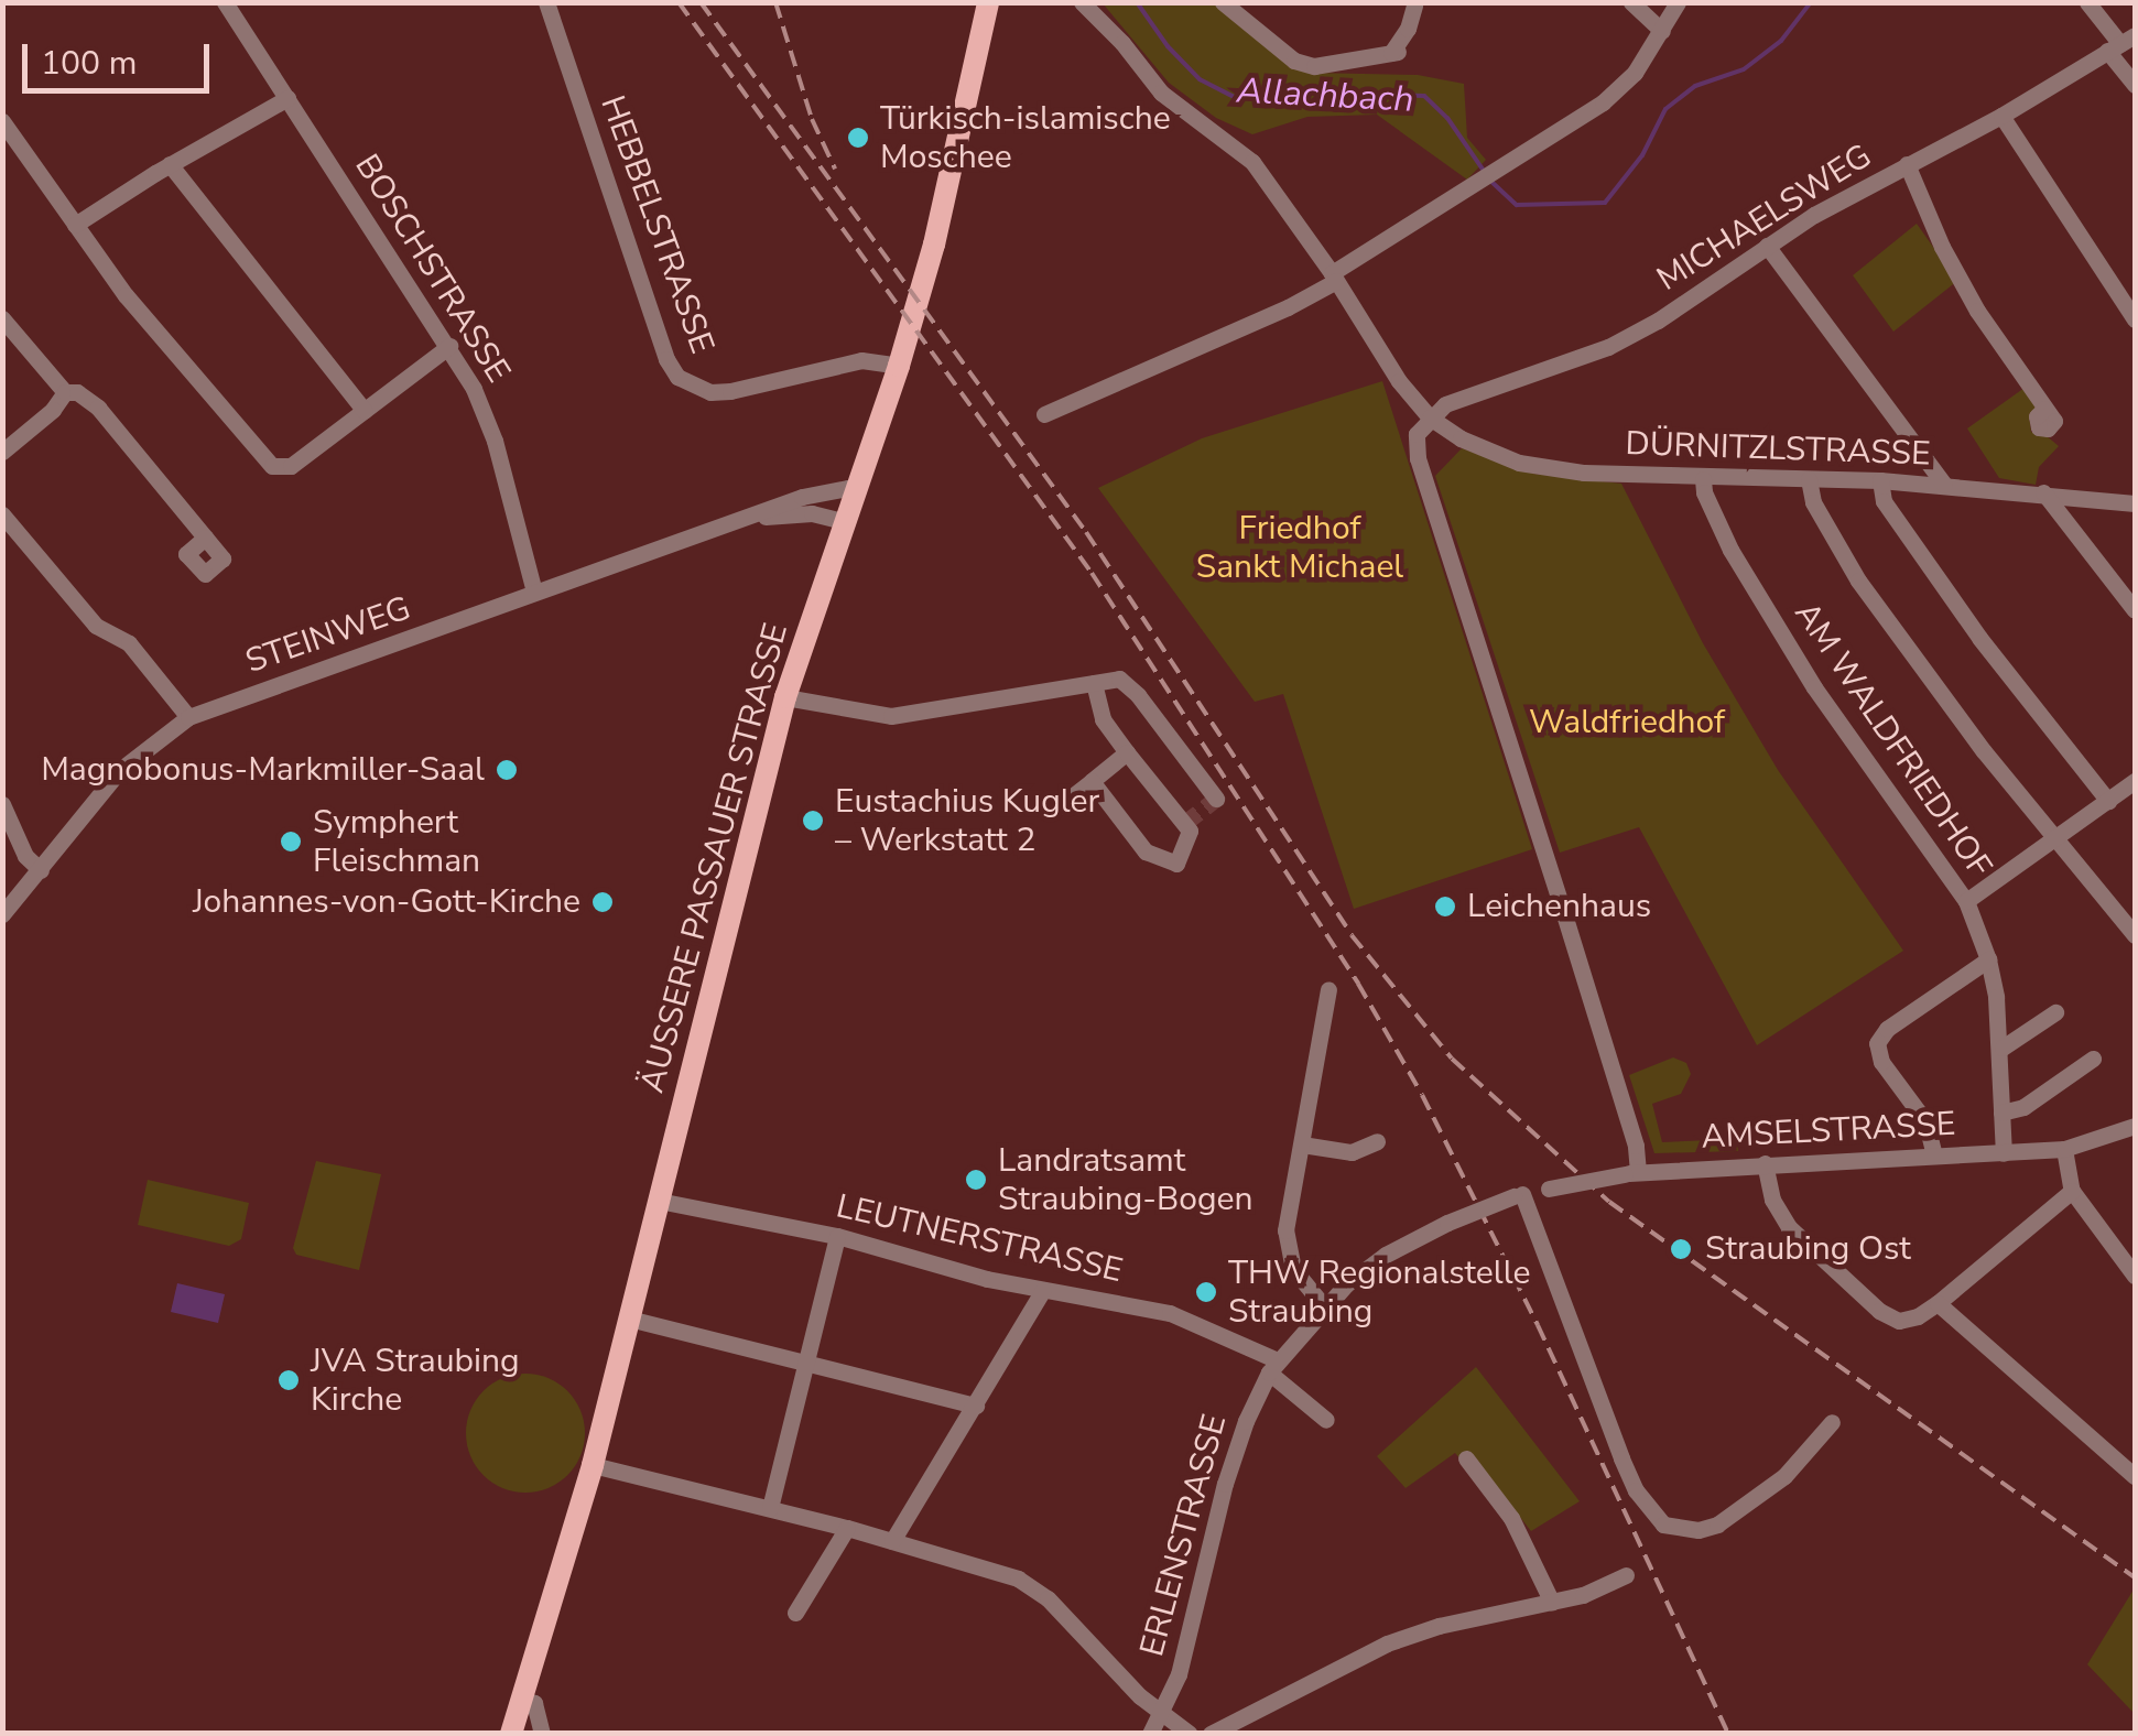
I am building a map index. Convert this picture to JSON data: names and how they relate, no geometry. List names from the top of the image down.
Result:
{
  "streets": {
    "main road": ["ÄUSSERE PASSAUER STRASSE"],
    "street": [
      "MICHAELSWEG",
      "HEBBELSTRASSE",
      "BOSCHSTRASSE",
      "DÜRNITZLSTRASSE",
      "STEINWEG",
      "AM WALDFRIEDHOF",
      "AMSELSTRASSE",
      "LEUTNERSTRASSE",
      "ERLENSTRASSE"
    ]
  },
  "crossings": [
    ["MICHAELSWEG", "DÜRNITZLSTRASSE"],
    ["HEBBELSTRASSE", "ÄUSSERE PASSAUER STRASSE"],
    ["BOSCHSTRASSE", "STEINWEG"],
    ["DÜRNITZLSTRASSE", "AM WALDFRIEDHOF"],
    ["STEINWEG", "ÄUSSERE PASSAUER STRASSE"],
    ["AM WALDFRIEDHOF", "AMSELSTRASSE"],
    ["ÄUSSERE PASSAUER STRASSE", "LEUTNERSTRASSE"],
    ["AMSELSTRASSE", "ERLENSTRASSE"],
    ["LEUTNERSTRASSE", "ERLENSTRASSE"]
  ],
  "water": ["Allachbach"],
  "parks": ["Friedhof Sankt Michael", "Waldfriedhof"],
  "places": [
    "Türkisch-islamische Moschee",
    "Magnobonus-Markmiller-Saal",
    "Eustachius Kugler – Werkstatt 2",
    "Symphert Fleischman",
    "Johannes-von-Gott-Kirche",
    "Leichenhaus",
    "Landratsamt Straubing-Bogen",
    "Straubing Ost",
    "THW Regionalstelle Straubing",
    "JVA Straubing Kirche"
  ],
  "scale_bar": "100 m"
}
